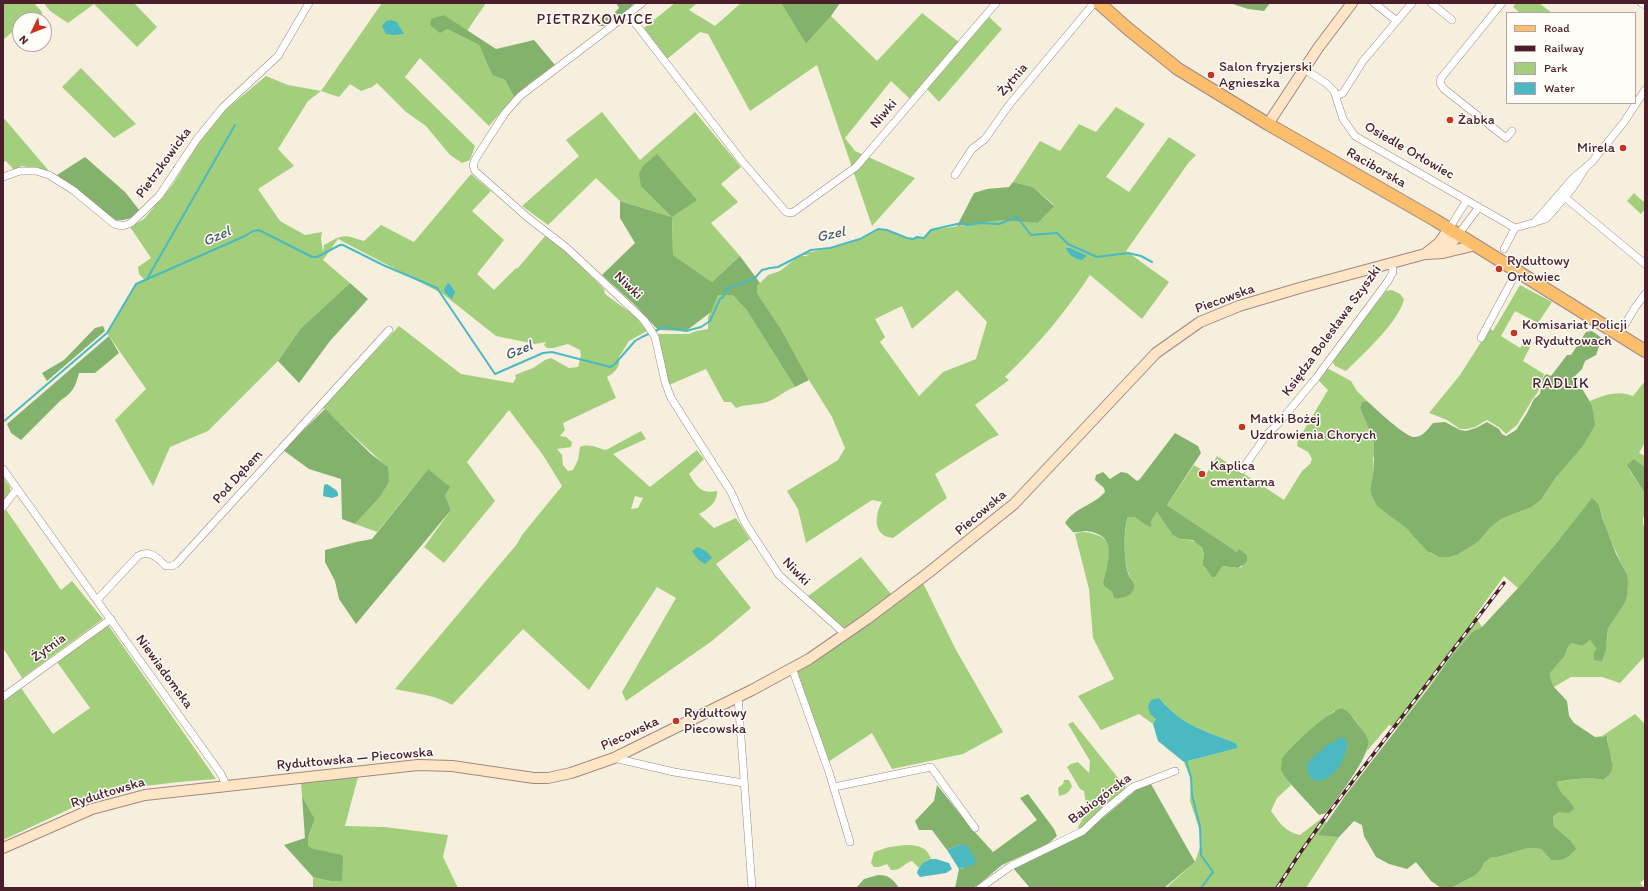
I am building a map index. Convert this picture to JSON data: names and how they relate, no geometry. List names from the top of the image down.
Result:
{
  "streets": {
    "main road": ["Raciborska"],
    "street": [
      "Żytnia",
      "Niwki",
      "Osiedle Orłowiec",
      "Pietrzkowicka",
      "Piecowska",
      "Księdza Bolesława Szyszki",
      "Pod Dębem",
      "Niewiadomska",
      "Rydułtowska — Piecowska",
      "Rydułtowska",
      "Babiogórska"
    ]
  },
  "crossings": [
    ["Żytnia", "Niewiadomska"],
    ["Niwki", "Piecowska"],
    ["Raciborska", "Piecowska"],
    ["Piecowska", "Księdza Bolesława Szyszki"],
    ["Piecowska", "Rydułtowska — Piecowska"],
    ["Pod Dębem", "Niewiadomska"],
    ["Niewiadomska", "Rydułtowska — Piecowska"],
    ["Niewiadomska", "Rydułtowska"],
    ["Rydułtowska — Piecowska", "Rydułtowska"]
  ],
  "districts": ["PIETRZKOWICE", "RADLIK"],
  "water": ["Gzel"],
  "places": [
    "Salon fryzjerski Agnieszka",
    "Żabka",
    "Mirela",
    "Rydułtowy Orłowiec",
    "Komisariat Policji w Rydułtowach",
    "Matki Bożej Uzdrowienia Chorych",
    "Kaplica cmentarna",
    "Rydułtowy Piecowska"
  ],
  "legend": [
    "Road",
    "Railway",
    "Park",
    "Water"
  ],
  "north": "bottom left"
}
